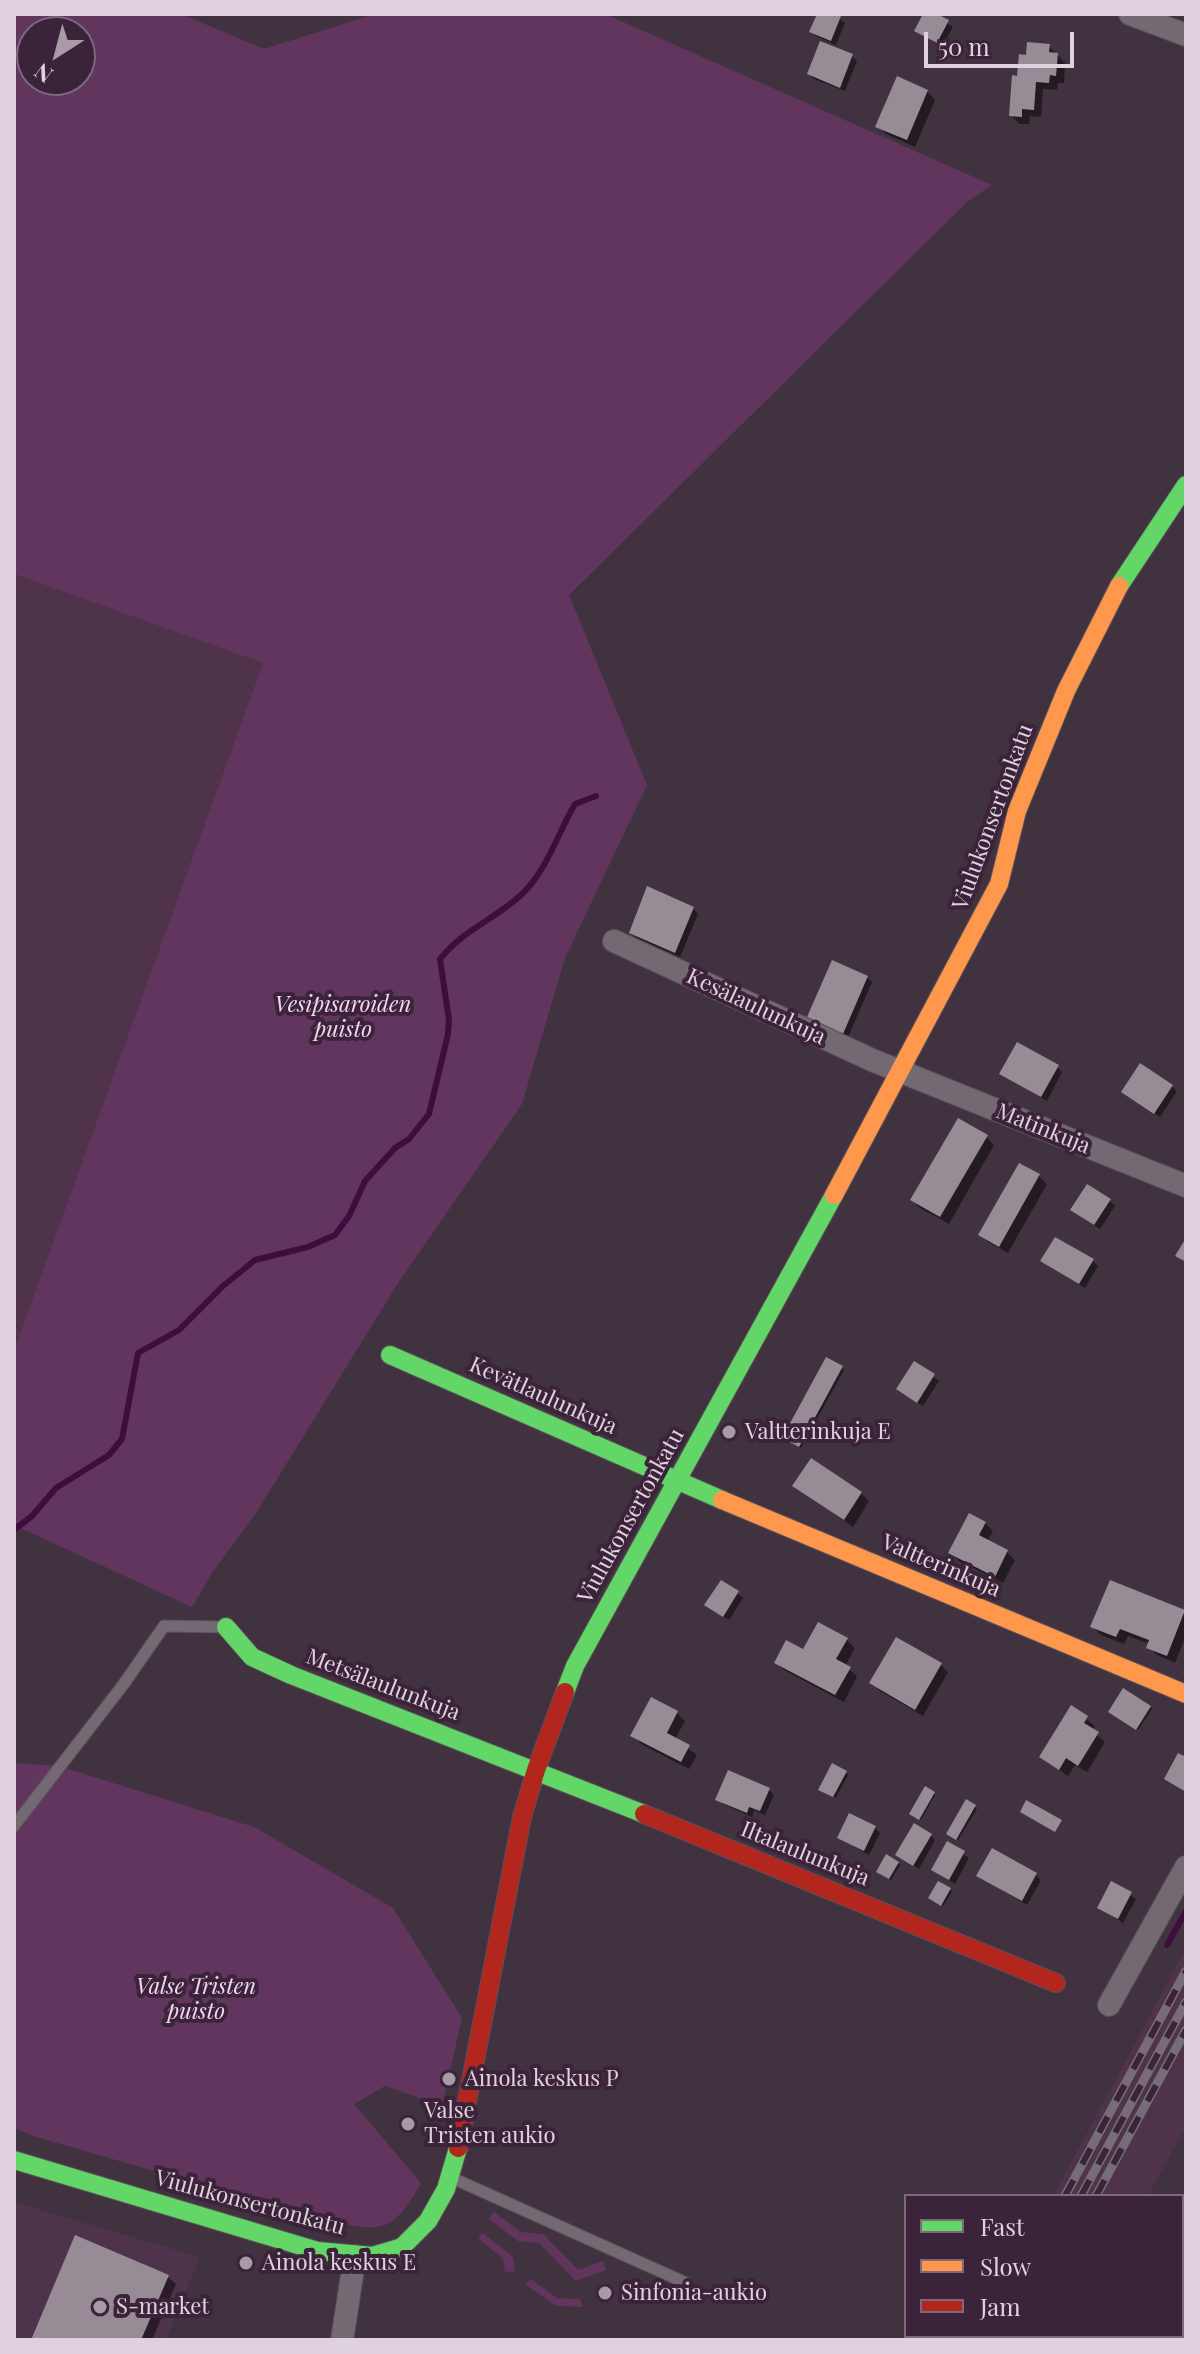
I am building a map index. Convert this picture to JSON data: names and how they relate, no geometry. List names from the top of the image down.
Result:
{
  "streets": {
    "street": [
      "Viulukonsertonkatu",
      "Kesälaulunkuja",
      "Matinkuja",
      "Kevätlaulunkuja",
      "Valtterinkuja",
      "Metsälaulunkuja",
      "Iltalaulunkuja"
    ]
  },
  "crossings": [
    ["Viulukonsertonkatu", "Kesälaulunkuja"],
    ["Viulukonsertonkatu", "Matinkuja"],
    ["Viulukonsertonkatu", "Kevätlaulunkuja"],
    ["Viulukonsertonkatu", "Valtterinkuja"],
    ["Viulukonsertonkatu", "Metsälaulunkuja"],
    ["Viulukonsertonkatu", "Iltalaulunkuja"],
    ["Kesälaulunkuja", "Matinkuja"],
    ["Kevätlaulunkuja", "Valtterinkuja"],
    ["Metsälaulunkuja", "Iltalaulunkuja"]
  ],
  "parks": ["Vesipisaroiden puisto", "Valse Tristen puisto"],
  "places": [
    "Valtterinkuja E",
    "Ainola keskus P",
    "Valse Tristen aukio",
    "Ainola keskus E",
    "Sinfonia-aukio",
    "S-market"
  ],
  "legend": ["Fast", "Slow", "Jam"],
  "scale_bar": "50 m",
  "north": "bottom left"
}
